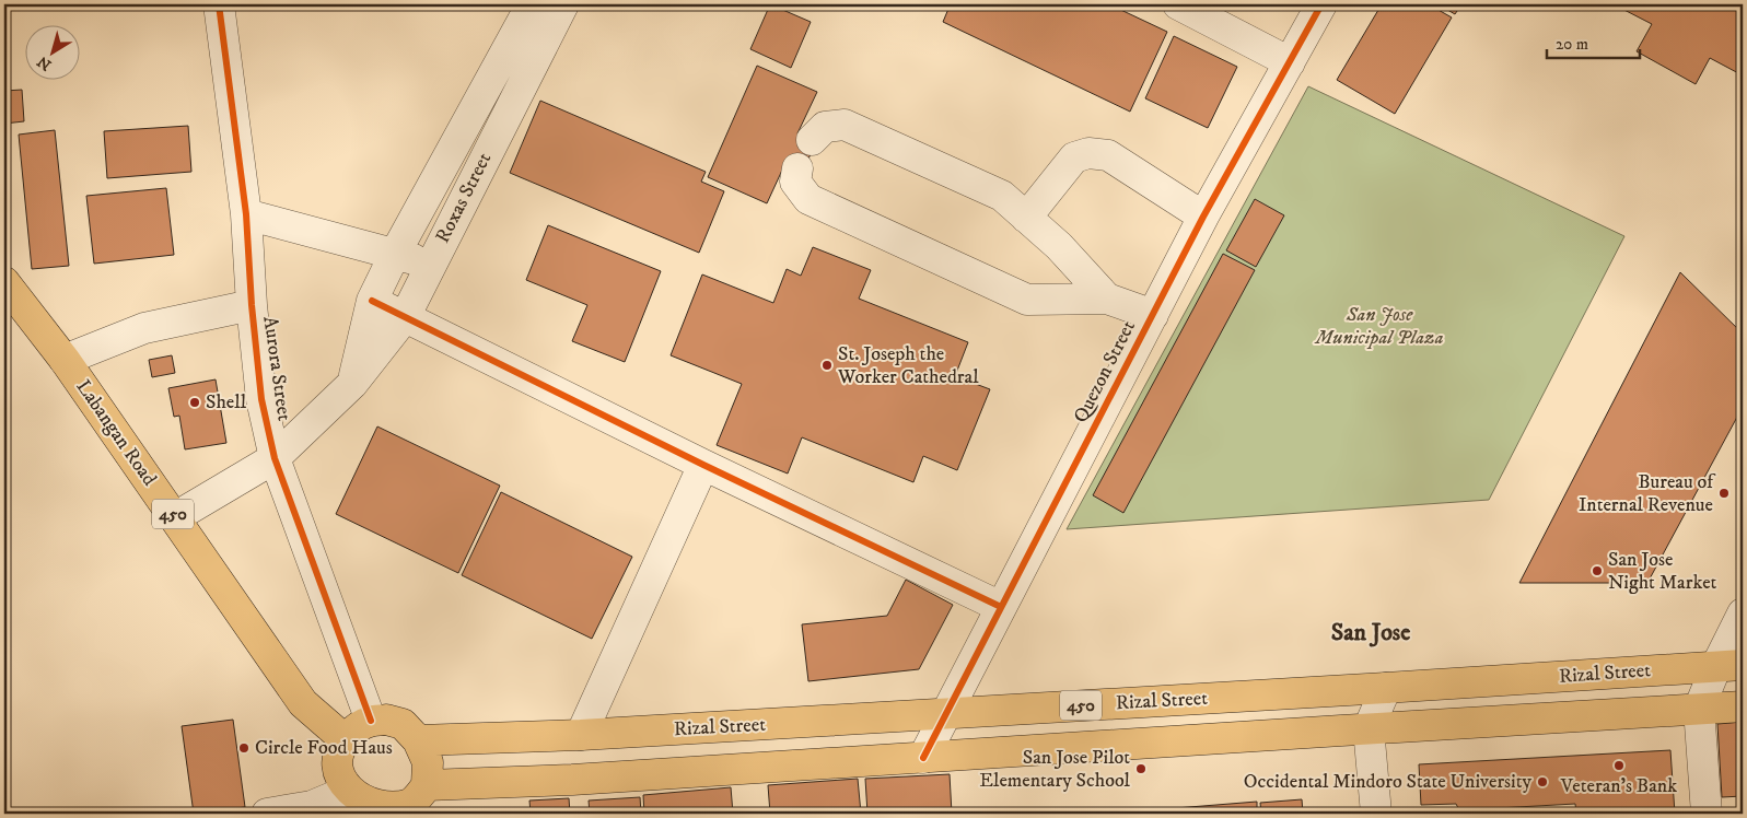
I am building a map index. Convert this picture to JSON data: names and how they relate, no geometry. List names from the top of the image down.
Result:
{
  "streets": {
    "main road": ["Labangan Road", "450", "Rizal Street"],
    "street": ["Roxas Street", "Aurora Street", "Quezon Street"]
  },
  "crossings": [
    ["Roxas Street", "Aurora Street"],
    ["Roxas Street", "Labangan Road"],
    ["Aurora Street", "Labangan Road"],
    ["Aurora Street", "Rizal Street"],
    ["Quezon Street", "Rizal Street"],
    ["Labangan Road", "Rizal Street"]
  ],
  "districts": ["San Jose"],
  "parks": ["San Jose Municipal Plaza"],
  "places": [
    "St. Joseph the Worker Cathedral",
    "Shell",
    "Bureau of Internal Revenue",
    "San Jose Night Market",
    "Circle Food Haus",
    "Veteran's Bank",
    "San Jose Pilot Elementary School",
    "Occidental Mindoro State University"
  ],
  "scale_bar": "20 m",
  "north": "bottom left"
}
